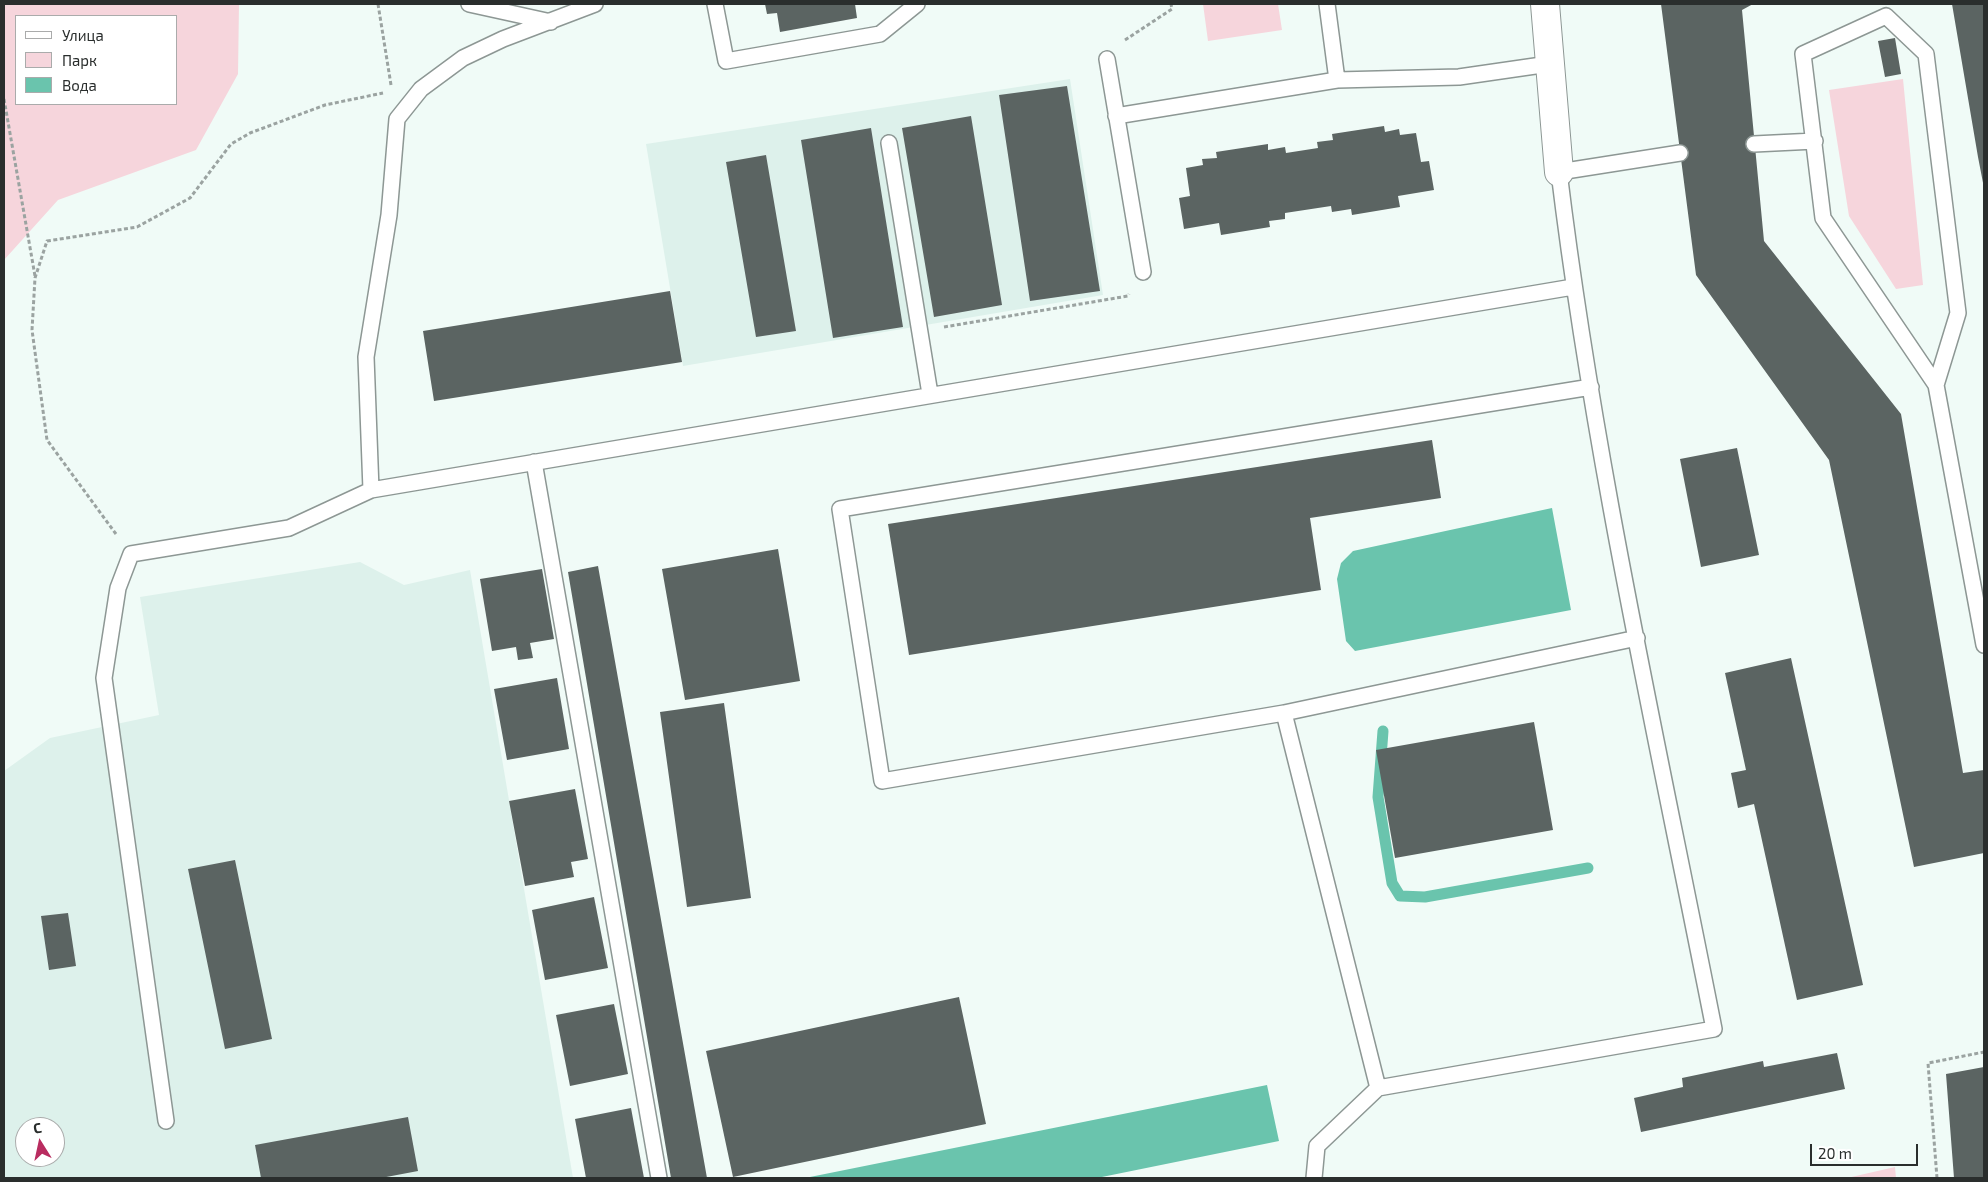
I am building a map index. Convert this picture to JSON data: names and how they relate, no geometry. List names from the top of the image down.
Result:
{
  "legend": ["Улица", "Парк", "Вода"],
  "scale_bar": "20 m",
  "north": "top"
}
